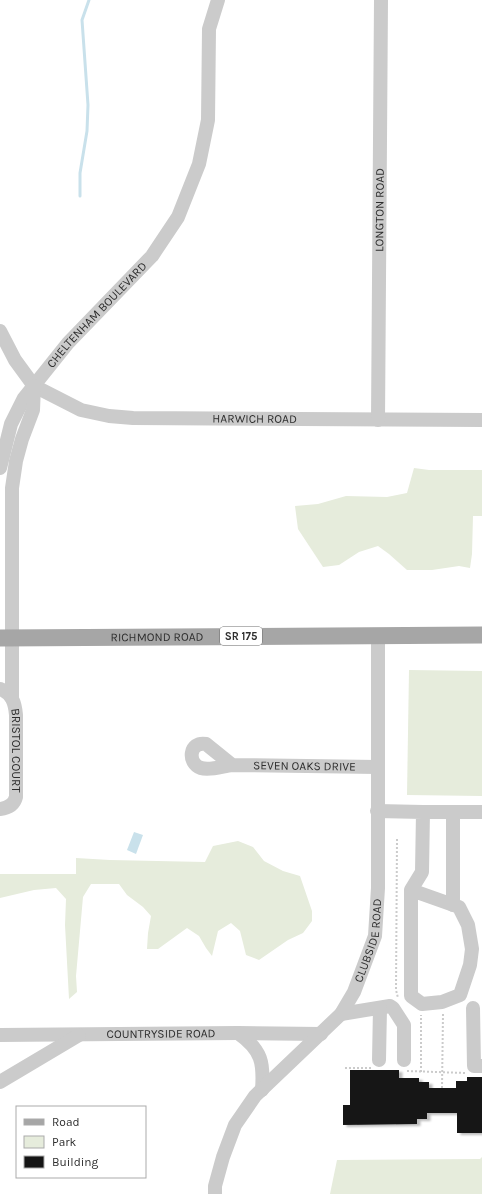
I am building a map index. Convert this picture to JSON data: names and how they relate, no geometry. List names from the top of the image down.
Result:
{
  "streets": {
    "main road": ["SR 175", "RICHMOND ROAD"],
    "street": [
      "LONGTON ROAD",
      "CHELTENHAM BOULEVARD",
      "HARWICH ROAD",
      "BRISTOL COURT",
      "SEVEN OAKS DRIVE",
      "CLUBSIDE ROAD",
      "COUNTRYSIDE ROAD"
    ]
  },
  "crossings": [
    ["LONGTON ROAD", "HARWICH ROAD"],
    ["CHELTENHAM BOULEVARD", "HARWICH ROAD"],
    ["RICHMOND ROAD", "CLUBSIDE ROAD"],
    ["SEVEN OAKS DRIVE", "CLUBSIDE ROAD"],
    ["CLUBSIDE ROAD", "COUNTRYSIDE ROAD"]
  ],
  "legend": ["Road", "Park", "Building"]
}
